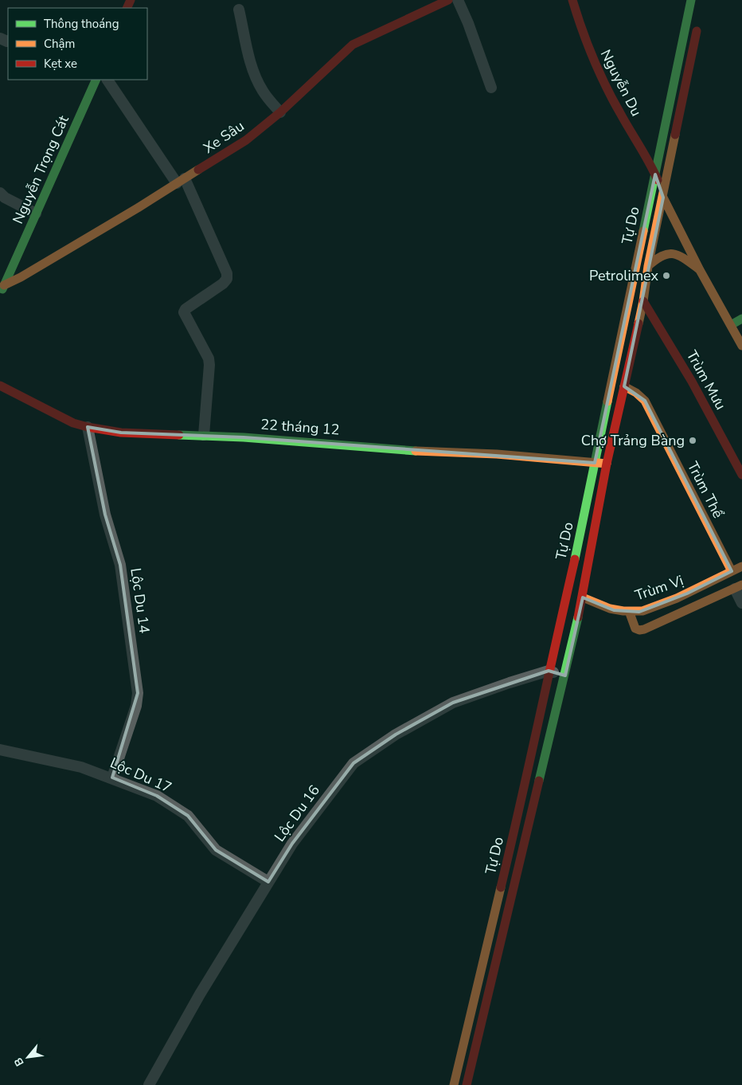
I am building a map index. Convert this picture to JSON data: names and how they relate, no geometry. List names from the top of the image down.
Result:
{
  "streets": {
    "main road": [
      "Nguyễn Du",
      "Xe Sâu",
      "Nguyễn Trọng Cát",
      "Tự Do",
      "Trùm Mưu",
      "22 tháng 12",
      "Trùm Thể",
      "Trùm Vị"
    ],
    "street": ["Lộc Du 14", "Lộc Du 17", "Lộc Du 16"]
  },
  "crossings": [
    ["Nguyễn Du", "Tự Do"],
    ["Xe Sâu", "Nguyễn Trọng Cát"],
    ["Tự Do", "Trùm Mưu"],
    ["Tự Do", "22 tháng 12"],
    ["Tự Do", "Trùm Thể"],
    ["Tự Do", "Trùm Vị"],
    ["Tự Do", "Lộc Du 16"],
    ["22 tháng 12", "Lộc Du 14"],
    ["Trùm Thể", "Trùm Vị"],
    ["Lộc Du 14", "Lộc Du 17"],
    ["Lộc Du 17", "Lộc Du 16"]
  ],
  "places": ["Petrolimex", "Chợ Trảng Bàng"],
  "legend": ["Thông thoáng", "Chậm", "Kẹt xe"],
  "north": "bottom left"
}
